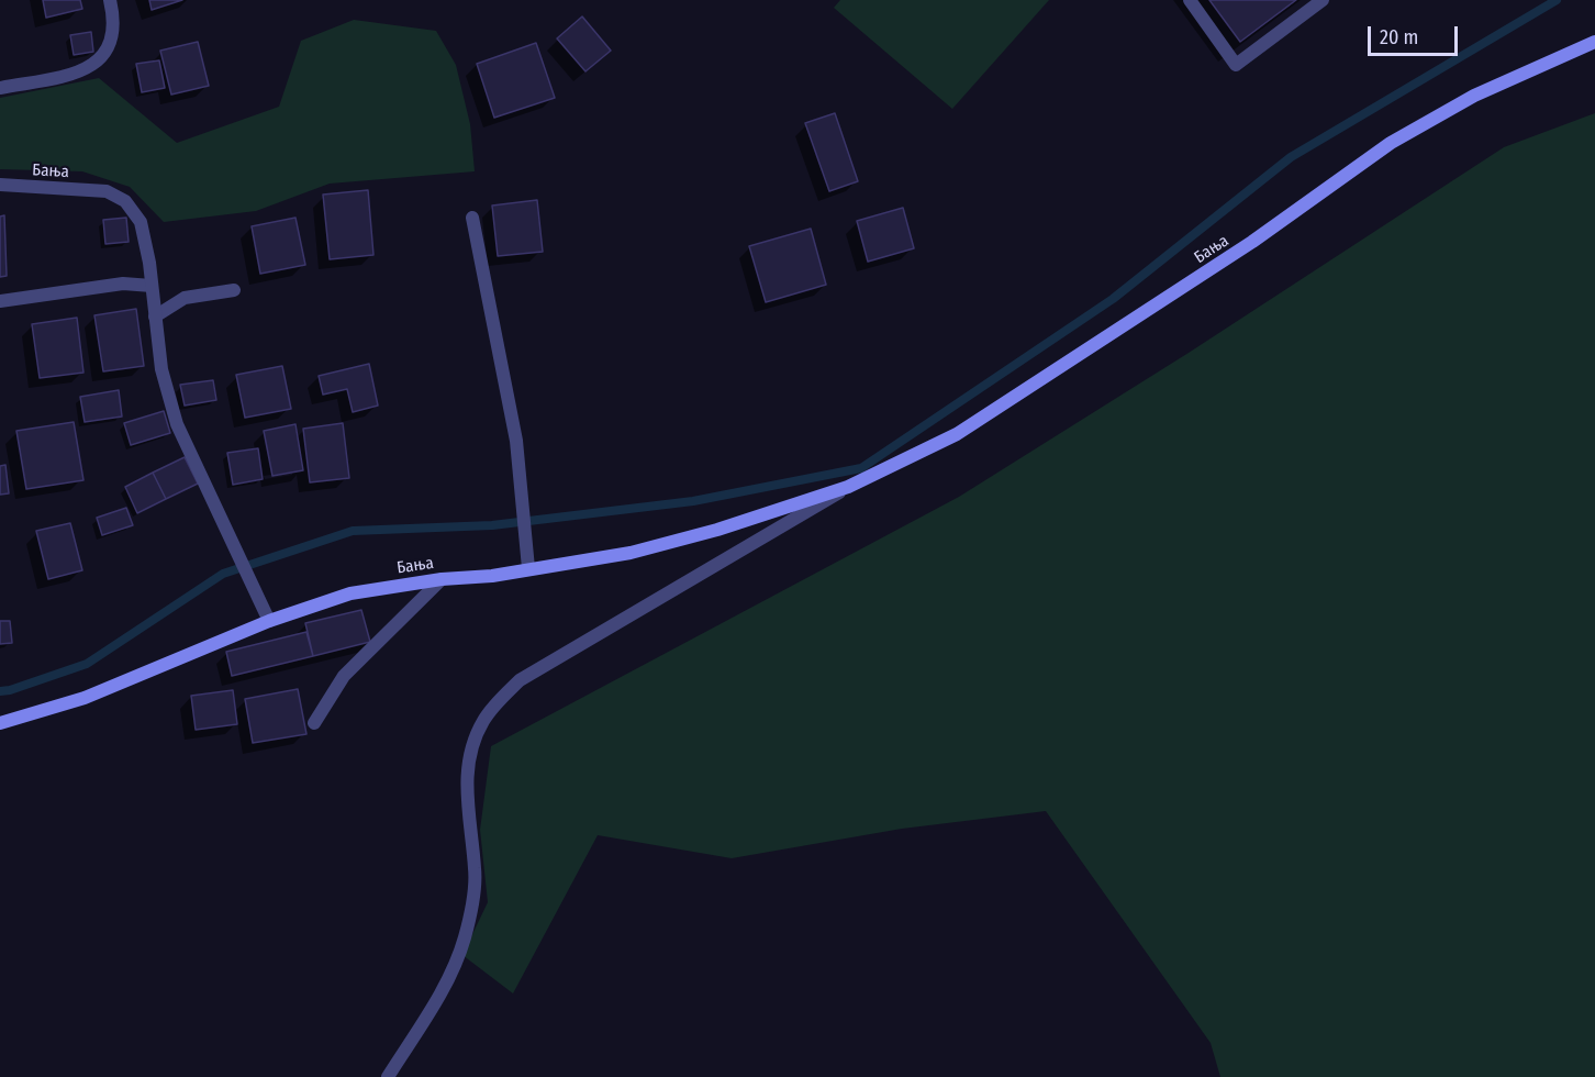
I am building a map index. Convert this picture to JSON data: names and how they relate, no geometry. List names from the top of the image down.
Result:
{
  "streets": {
    "street": ["Бања"]
  },
  "scale_bar": "20 m"
}
